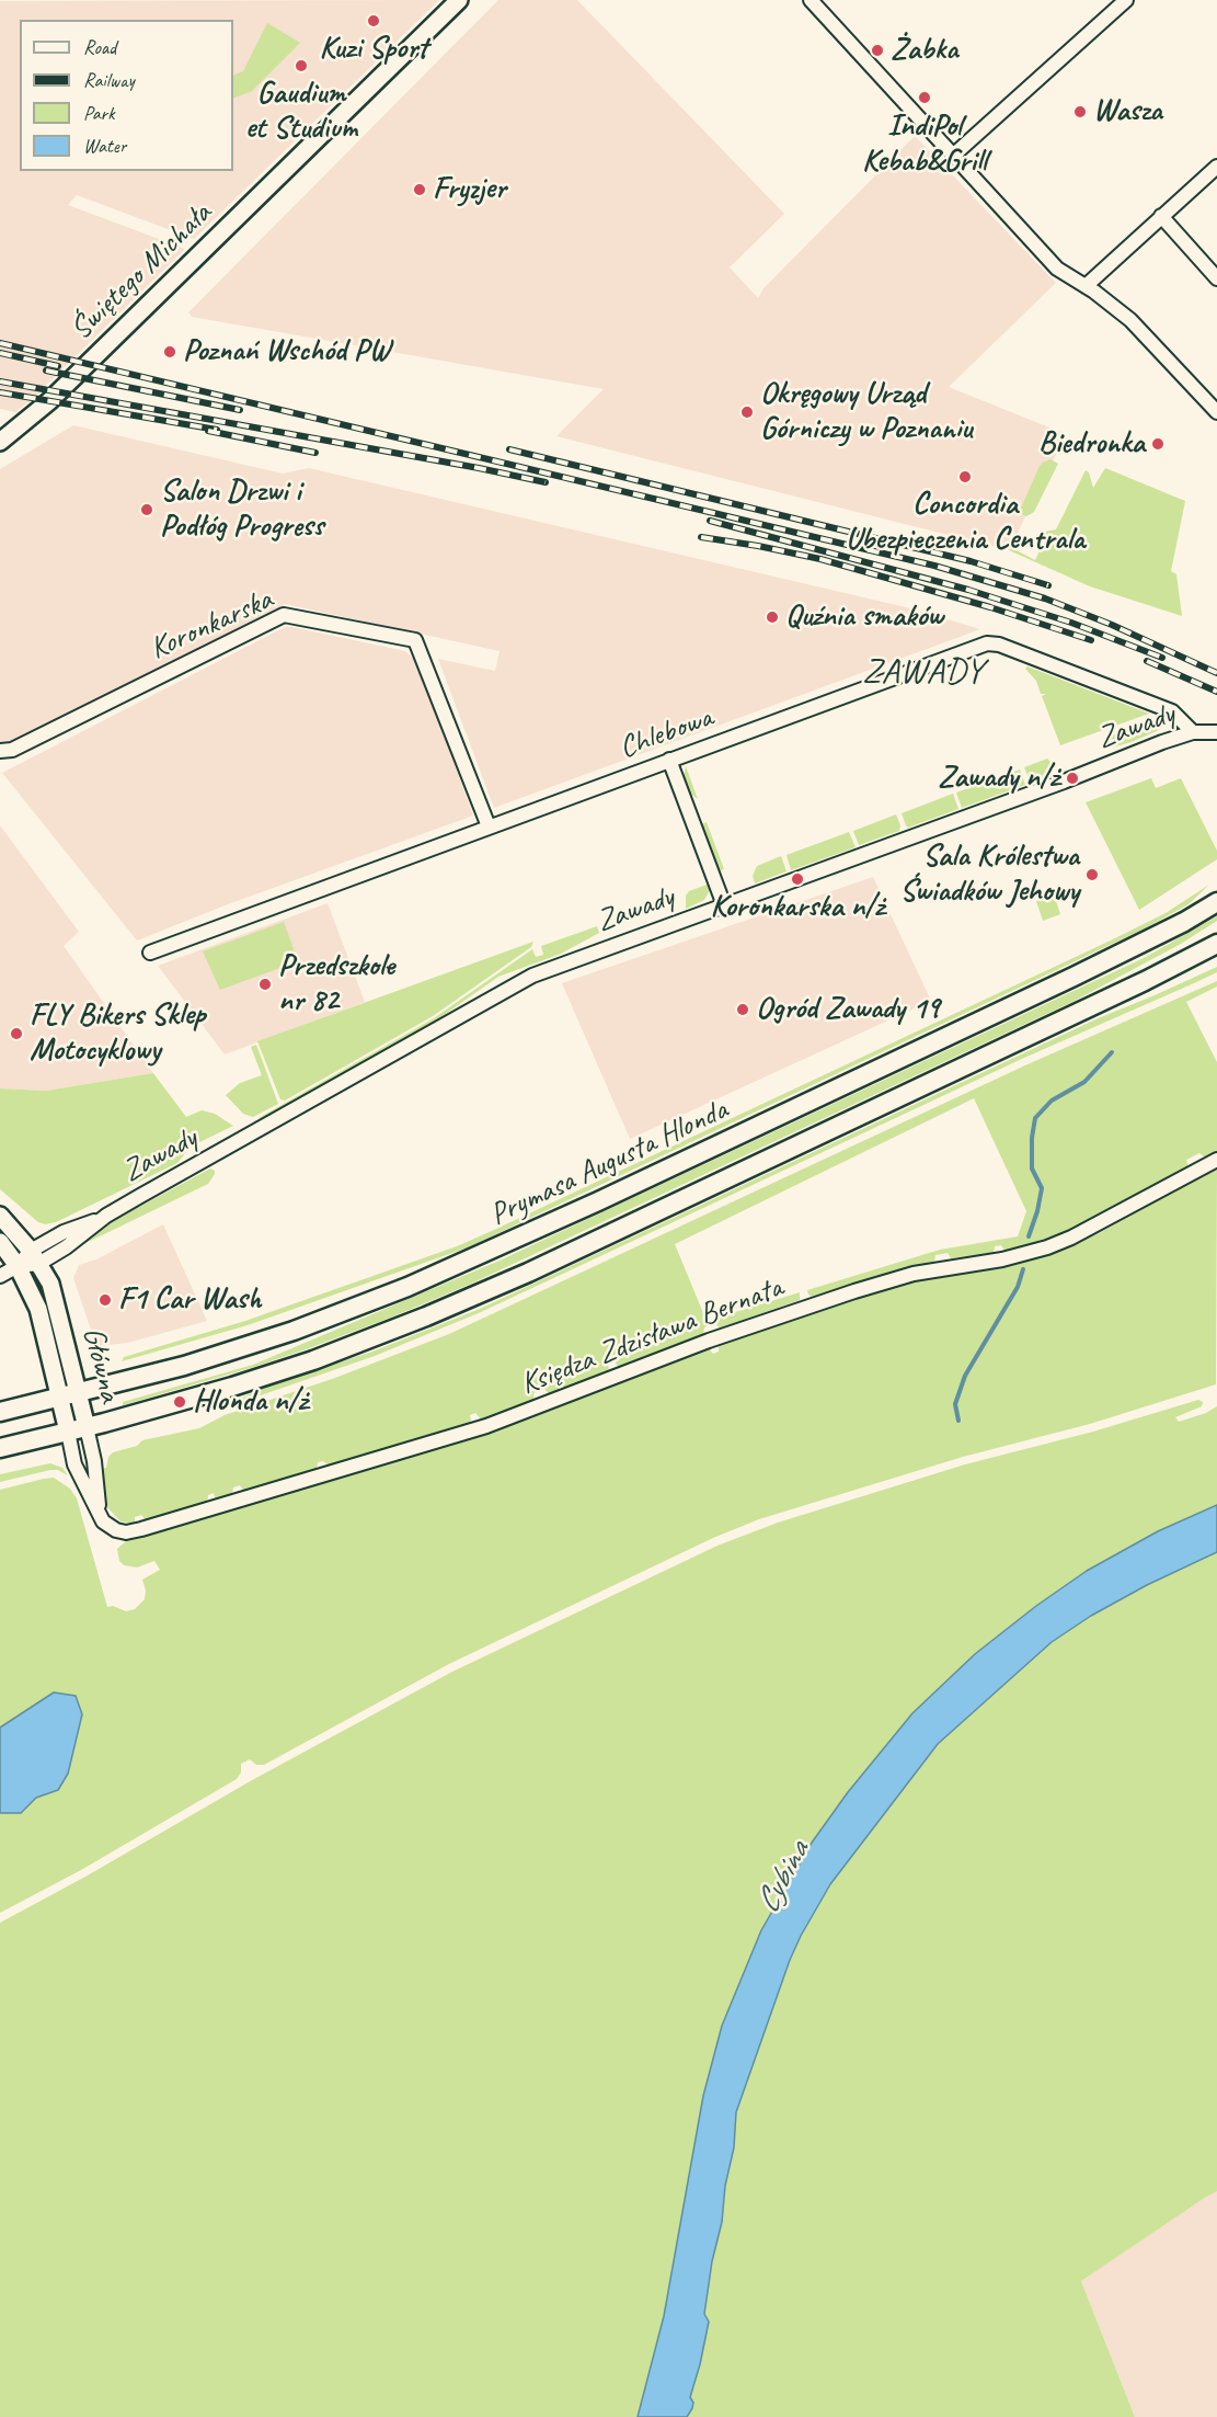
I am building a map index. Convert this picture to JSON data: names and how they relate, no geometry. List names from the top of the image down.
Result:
{
  "streets": {
    "main road": ["Prymasa Augusta Hlonda"],
    "street": [
      "Świętego Michała",
      "Koronkarska",
      "Zawady",
      "Chlebowa",
      "Księdza Zdzisława Bernata",
      "Główna"
    ]
  },
  "crossings": [
    ["Koronkarska", "Chlebowa"],
    ["Zawady", "Chlebowa"],
    ["Zawady", "Główna"],
    ["Prymasa Augusta Hlonda", "Główna"]
  ],
  "districts": ["ZAWADY"],
  "water": ["Cybina"],
  "places": [
    "Kuzi Sport",
    "Żabka",
    "Gaudium et Studium",
    "IndiPol Kebab&Grill",
    "Wasza",
    "Fryzjer",
    "Poznań Wschód PW",
    "Okręgowy Urząd Górniczy w Poznaniu",
    "Biedronka",
    "Concordia Ubezpieczenia Centrala",
    "Salon Drzwi i Podłóg Progress",
    "Quźnia smaków",
    "Zawady n/ż",
    "Sala Królestwa Świadków Jehowy",
    "Koronkarska n/ż",
    "Przedszkole nr 82",
    "Ogród Zawady 19",
    "FLY Bikers Sklep Motocyklowy",
    "F1 Car Wash",
    "Hlonda n/ż"
  ],
  "legend": [
    "Road",
    "Railway",
    "Park",
    "Water"
  ]
}
